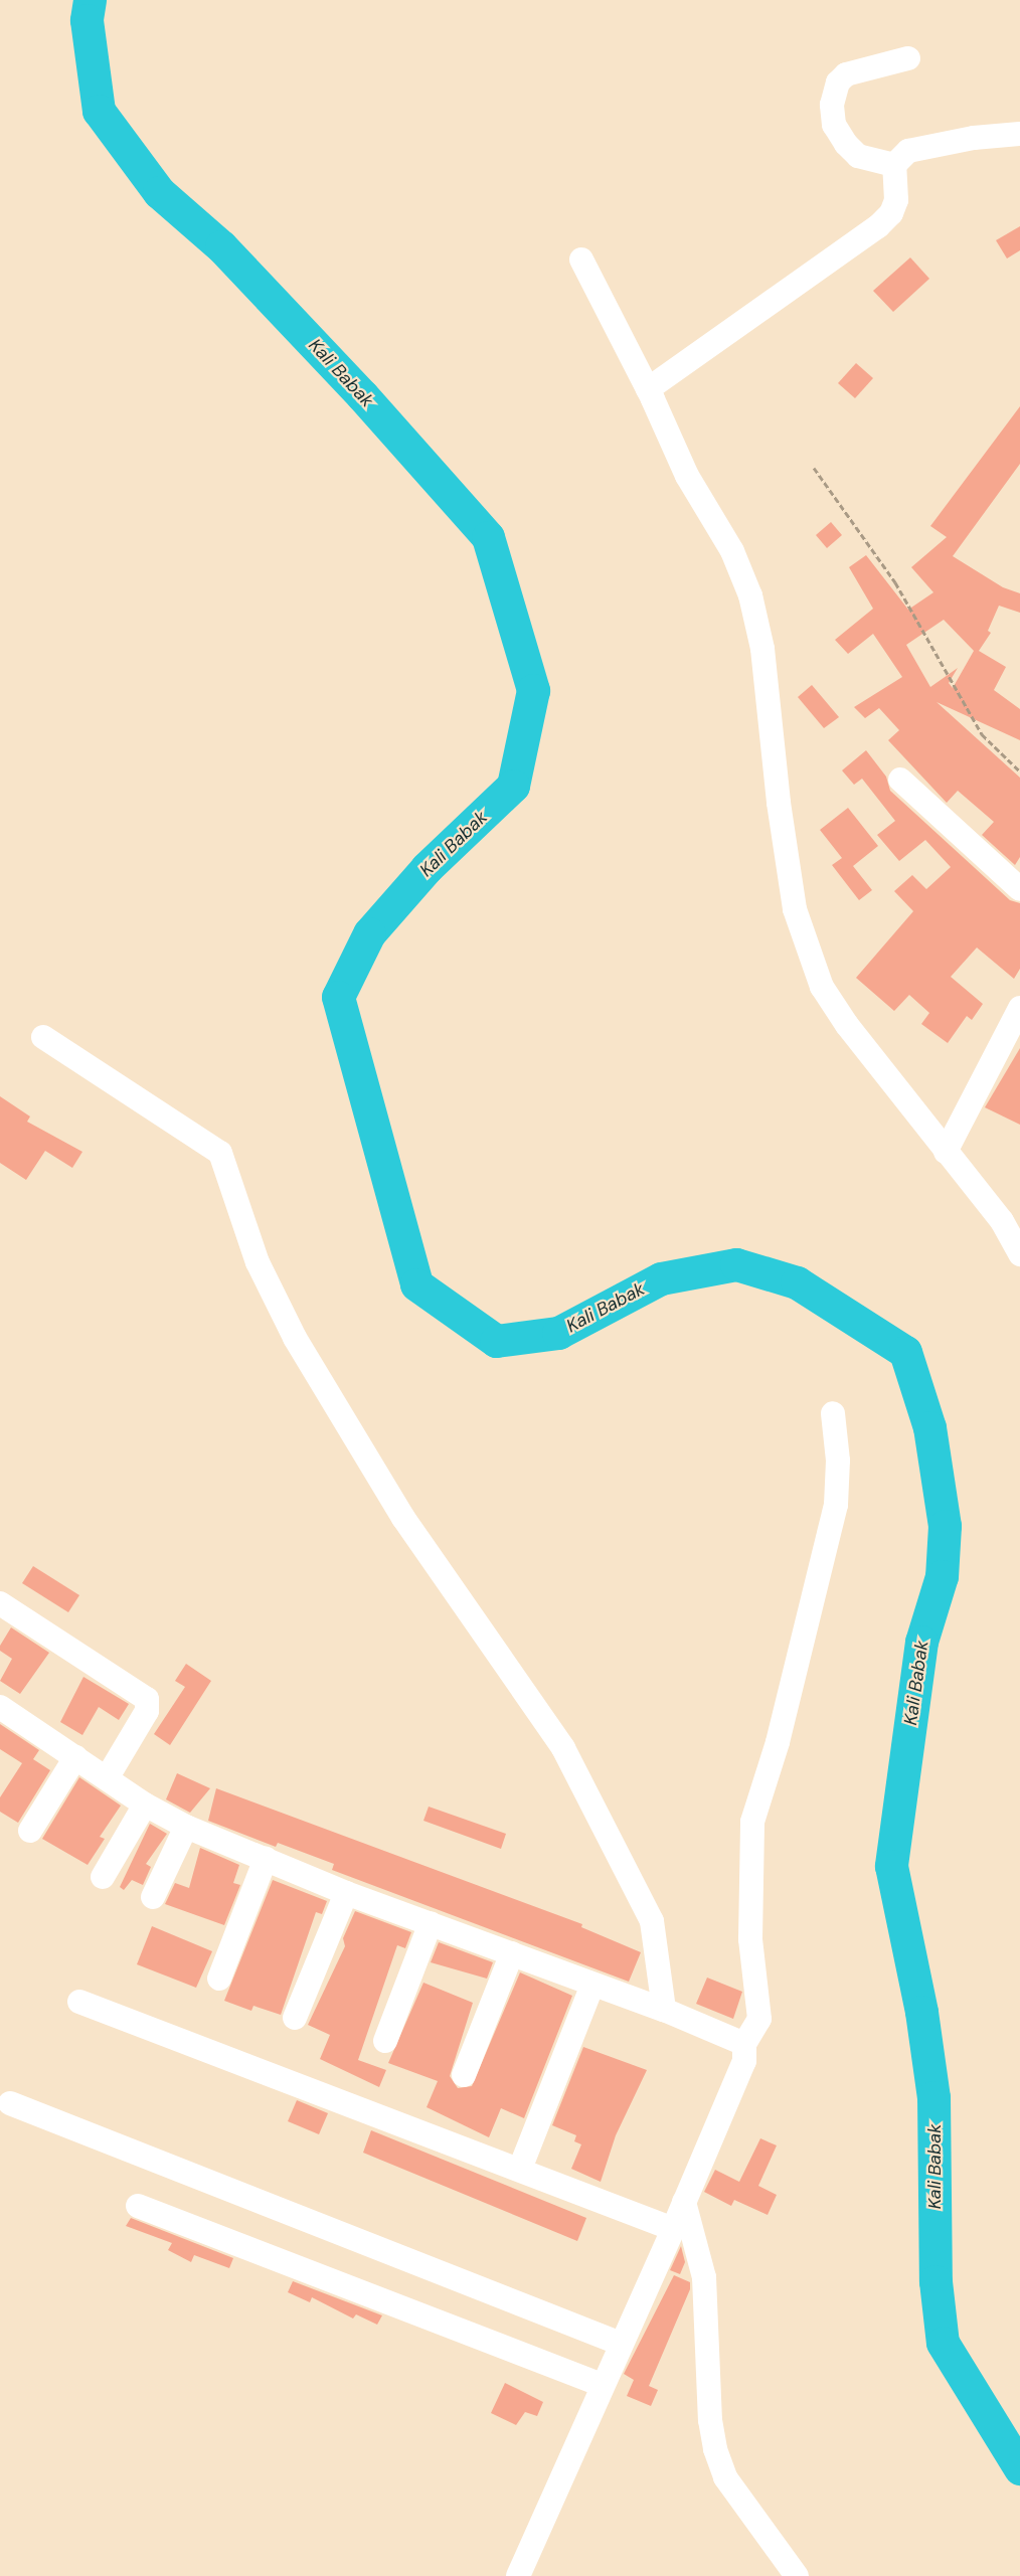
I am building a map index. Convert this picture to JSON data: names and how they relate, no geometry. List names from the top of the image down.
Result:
{
  "water": ["Kali Babak"]
}
